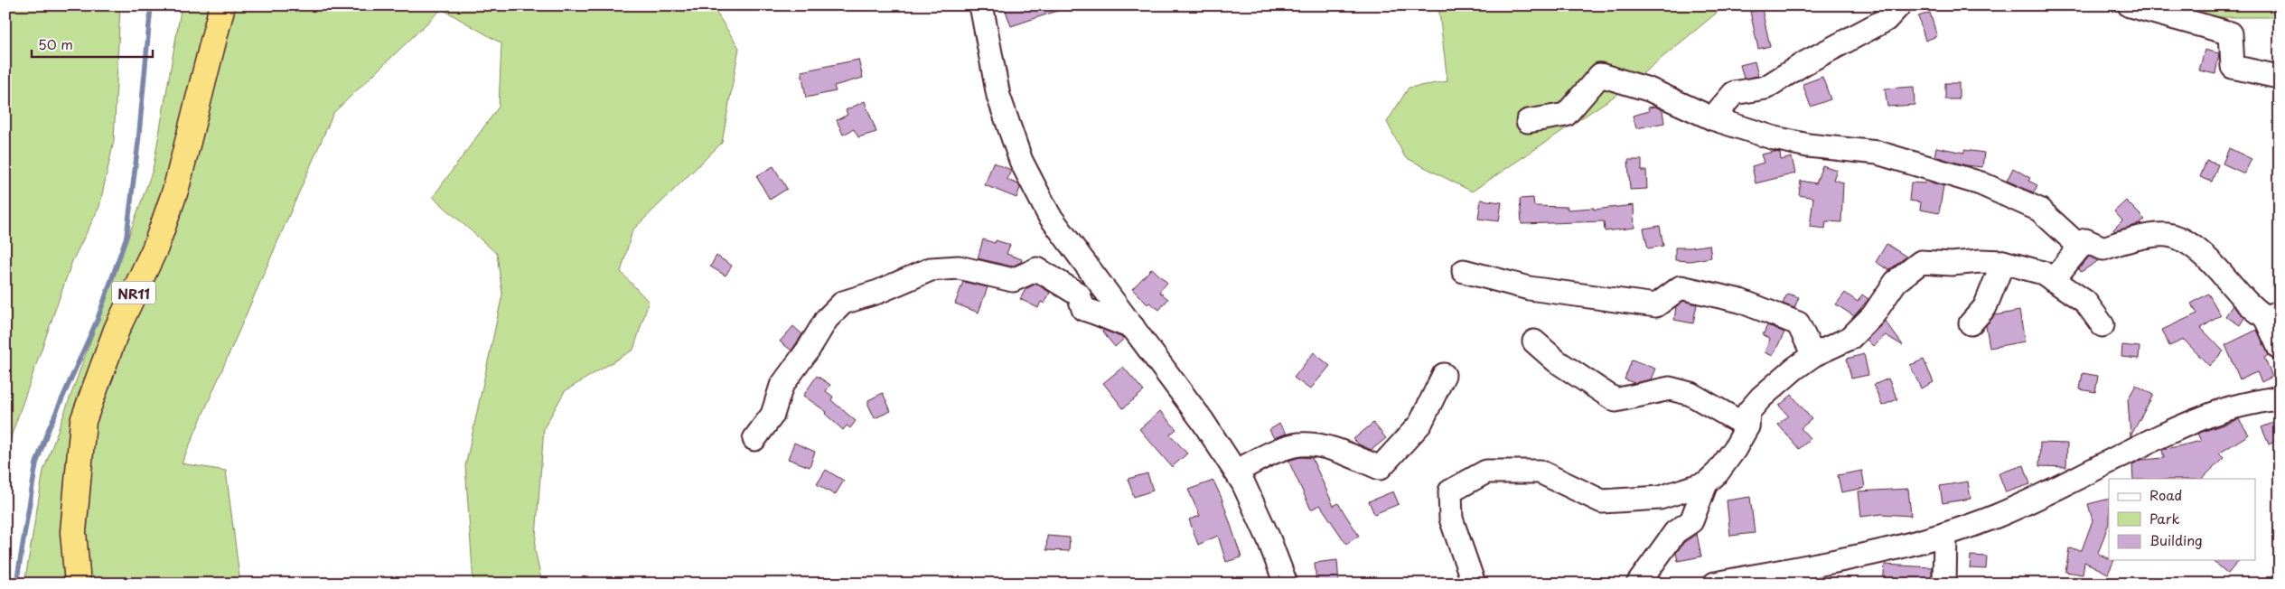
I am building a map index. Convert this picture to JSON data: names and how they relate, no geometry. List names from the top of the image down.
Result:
{
  "streets": {
    "highway": ["NR11"]
  },
  "legend": ["Road", "Park", "Building"],
  "scale_bar": "50 m"
}
